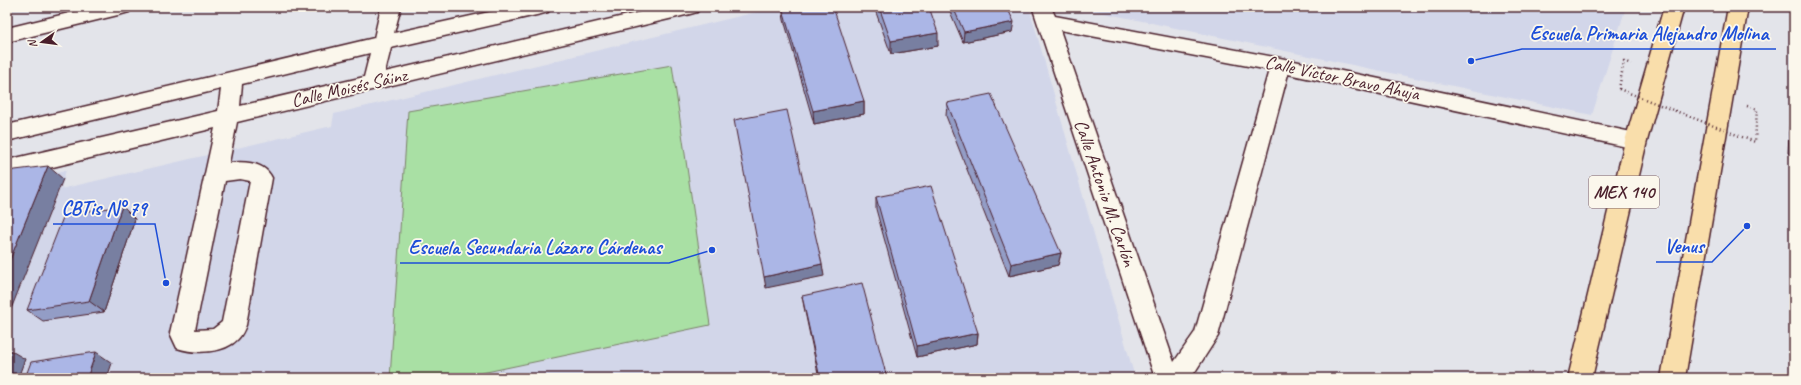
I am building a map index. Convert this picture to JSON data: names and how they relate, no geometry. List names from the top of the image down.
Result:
{
  "streets": {
    "main road": ["MEX 140"],
    "street": ["Calle Víctor Bravo Ahuja", "Calle Moisés Sáinz", "Calle Antonio M. Carlón"]
  },
  "crossings": [
    ["Calle Víctor Bravo Ahuja", "MEX 140"],
    ["Calle Víctor Bravo Ahuja", "Calle Antonio M. Carlón"]
  ],
  "places": [
    "Escuela Primaria Alejandro Molina",
    "Venus",
    "Escuela Secundaria Lázaro Cárdenas",
    "CBTis N° 79"
  ],
  "north": "left"
}
